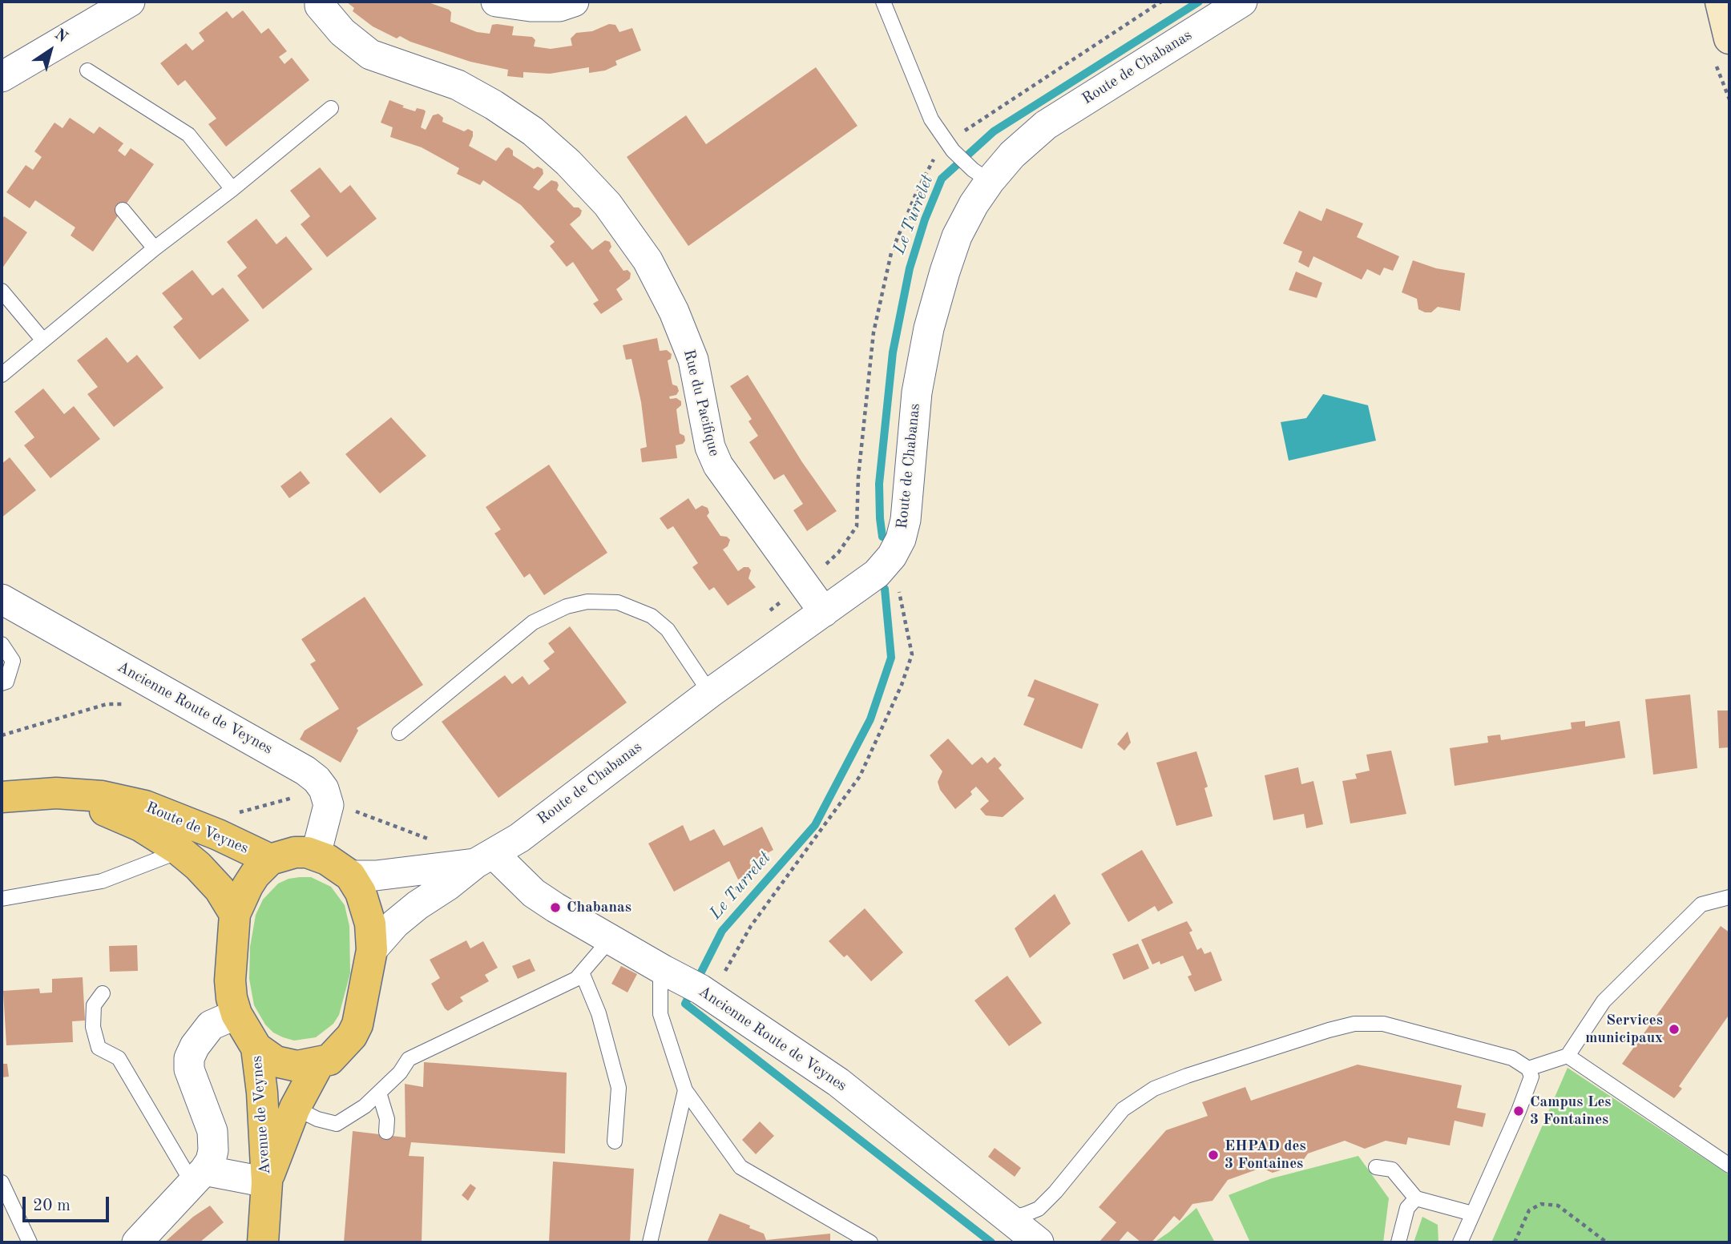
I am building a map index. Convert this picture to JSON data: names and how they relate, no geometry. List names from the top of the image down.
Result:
{
  "streets": {
    "main road": ["Route de Veynes", "Avenue de Veynes"],
    "street": ["Route de Chabanas", "Rue du Pacifique", "Ancienne Route de Veynes"]
  },
  "crossings": [
    ["Route de Chabanas", "Rue du Pacifique"],
    ["Route de Chabanas", "Ancienne Route de Veynes"],
    ["Route de Chabanas", "Route de Veynes"],
    ["Route de Chabanas", "Avenue de Veynes"],
    ["Route de Veynes", "Avenue de Veynes"]
  ],
  "water": ["Le Turrelet"],
  "places": [
    "Chabanas",
    "Services municipaux",
    "Campus Les 3 Fontaines",
    "EHPAD des 3 Fontaines"
  ],
  "scale_bar": "20 m",
  "north": "top right"
}
